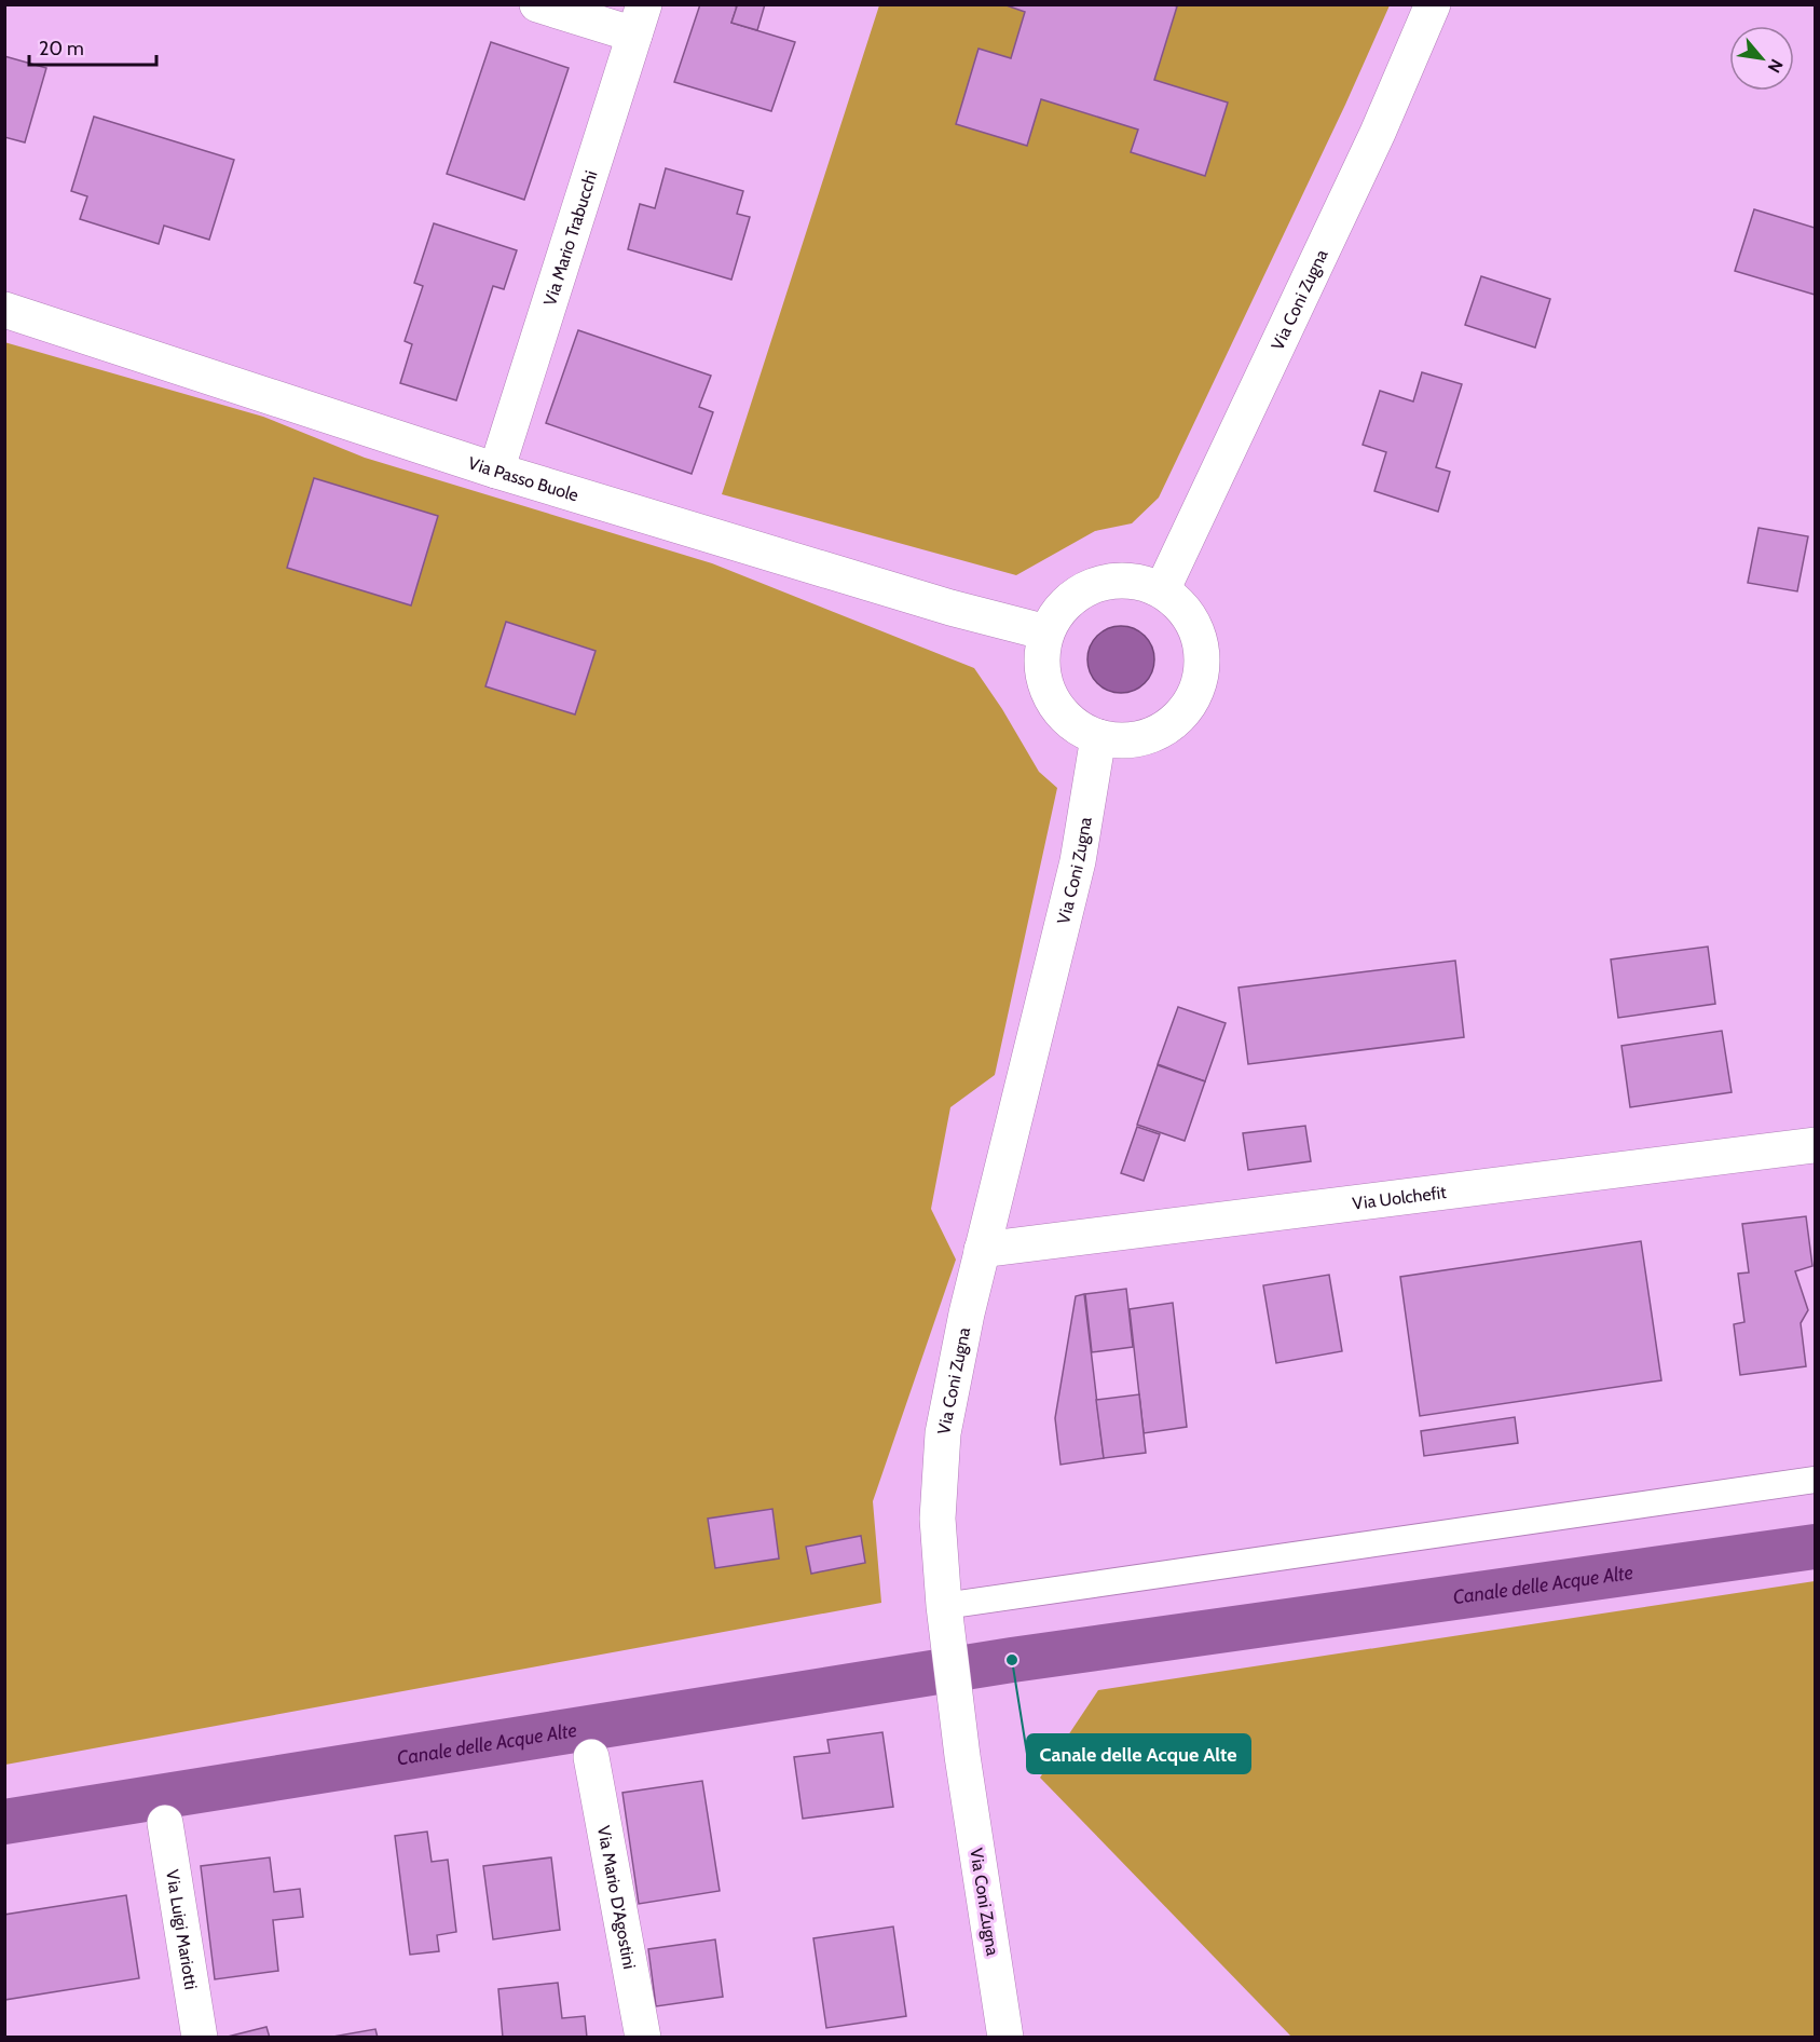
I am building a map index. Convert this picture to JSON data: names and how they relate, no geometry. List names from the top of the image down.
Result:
{
  "streets": {
    "street": [
      "Via Mario Trabucchi",
      "Via Coni Zugna",
      "Via Passo Buole",
      "Via Uolchefit",
      "Via Mario D'Agostini",
      "Via Luigi Mariotti"
    ]
  },
  "crossings": [
    ["Via Mario Trabucchi", "Via Passo Buole"],
    ["Via Coni Zugna", "Via Passo Buole"],
    ["Via Coni Zugna", "Via Uolchefit"]
  ],
  "water": ["Canale delle Acque Alte"],
  "places": ["Canale delle Acque Alte"],
  "scale_bar": "20 m",
  "north": "bottom right"
}
